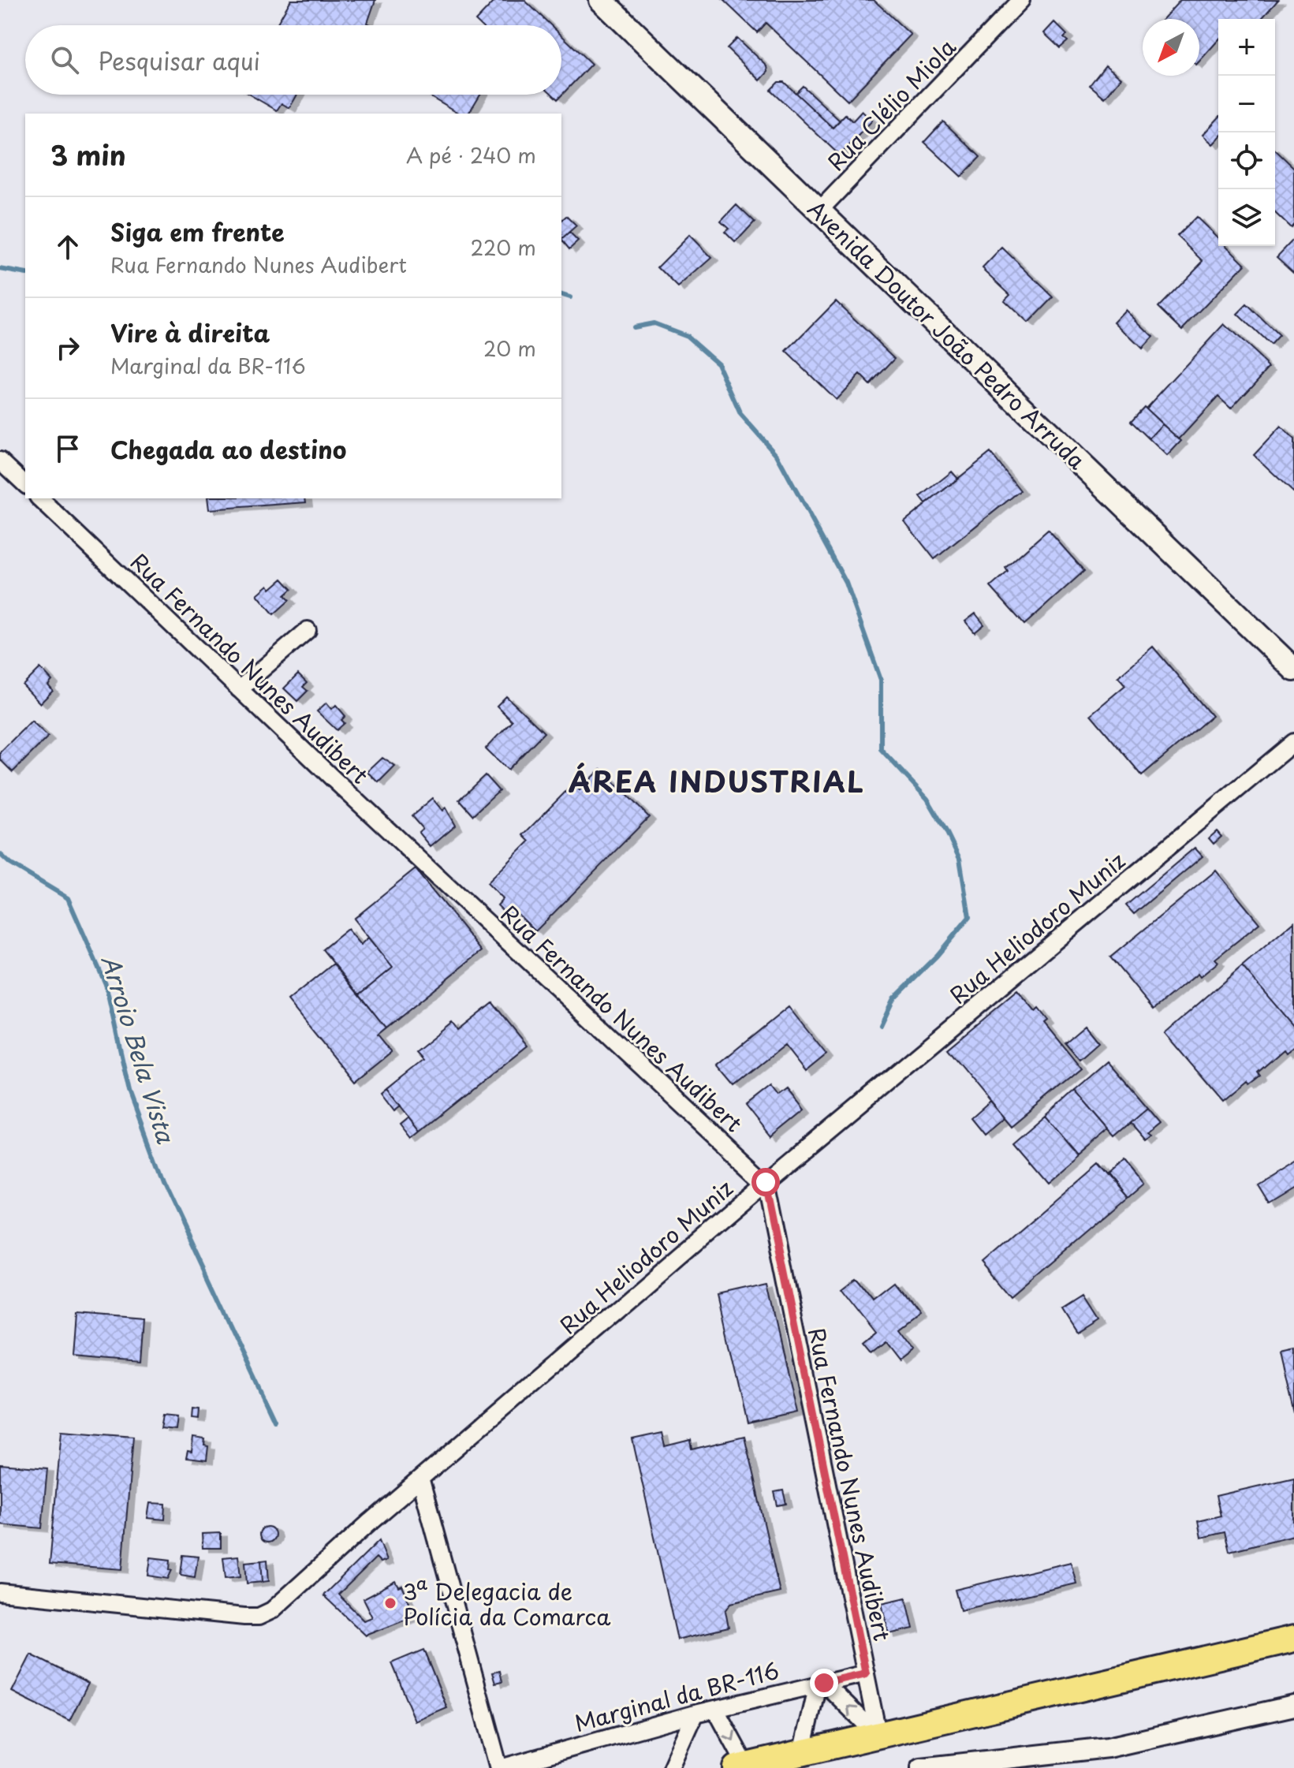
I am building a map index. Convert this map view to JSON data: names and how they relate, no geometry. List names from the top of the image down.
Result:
{
  "streets": {
    "main road": ["Avenida Doutor João Pedro Arruda"],
    "street": [
      "Rua Clélio Miola",
      "Rua Fernando Nunes Audibert",
      "Rua Heliodoro Muniz",
      "Marginal da BR-116"
    ]
  },
  "crossings": [
    ["Rua Clélio Miola", "Avenida Doutor João Pedro Arruda"],
    ["Rua Fernando Nunes Audibert", "Rua Heliodoro Muniz"],
    ["Rua Fernando Nunes Audibert", "Marginal da BR-116"]
  ],
  "districts": ["ÁREA INDUSTRIAL"],
  "water": ["Arroio Bela Vista"],
  "places": ["3ª Delegacia de Polícia da Comarca"],
  "north": "bottom left",
  "page": {
    "map_buttons": ["+", "−"],
    "search": "Pesquisar aqui",
    "heading": ["3 min", "A pé · 240 m"],
    "list": [
      ["Siga em frente", "Rua Fernando Nunes Audibert", "220 m"],
      ["Vire à direita", "Marginal da BR-116", "20 m"],
      "Chegada ao destino"
    ]
  }
}
